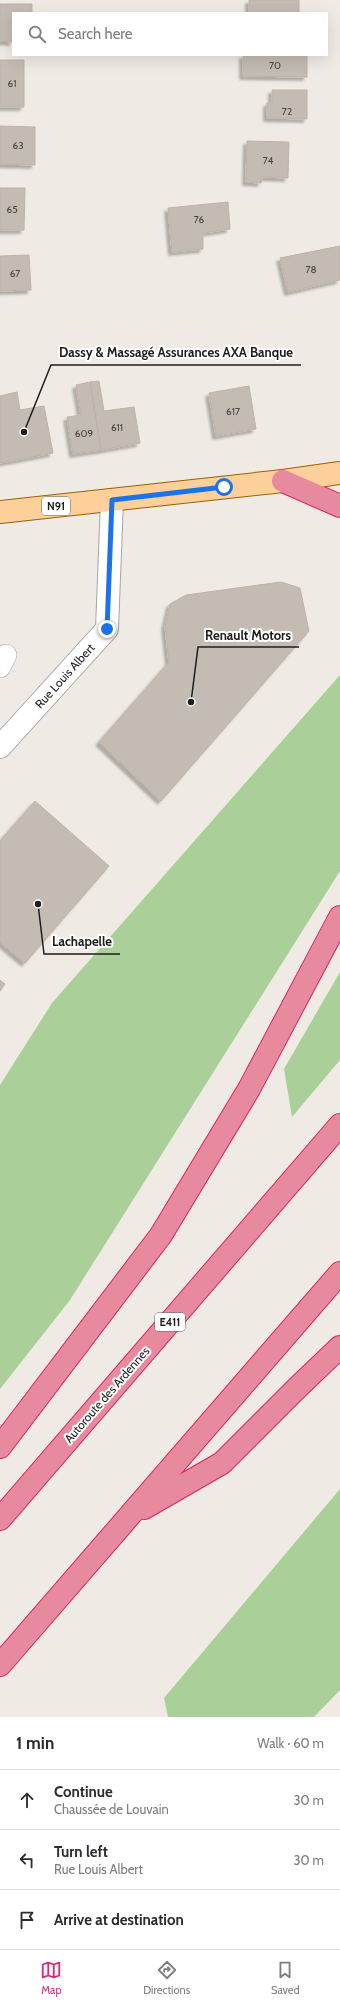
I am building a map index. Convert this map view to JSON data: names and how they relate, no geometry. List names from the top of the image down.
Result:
{
  "streets": {
    "highway": ["E411", "Autoroute des Ardennes"],
    "main road": ["N91"],
    "street": ["Rue Louis Albert"]
  },
  "crossings": [
    ["N91", "Rue Louis Albert"]
  ],
  "places": ["Dassy & Massagé Assurances AXA Banque", "Renault Motors", "Lachapelle"],
  "house_numbers": [
    "70",
    "61",
    "72",
    "63",
    "74",
    "65",
    "76",
    "78",
    "67",
    "617",
    "611",
    "609"
  ],
  "page": {
    "search": "Search here",
    "heading": ["1 min", "Walk · 60 m"],
    "list": [
      ["Continue", "Chaussée de Louvain", "30 m"],
      ["Turn left", "Rue Louis Albert", "30 m"],
      "Arrive at destination"
    ],
    "nav": ["Map", "Directions", "Saved"]
  }
}
